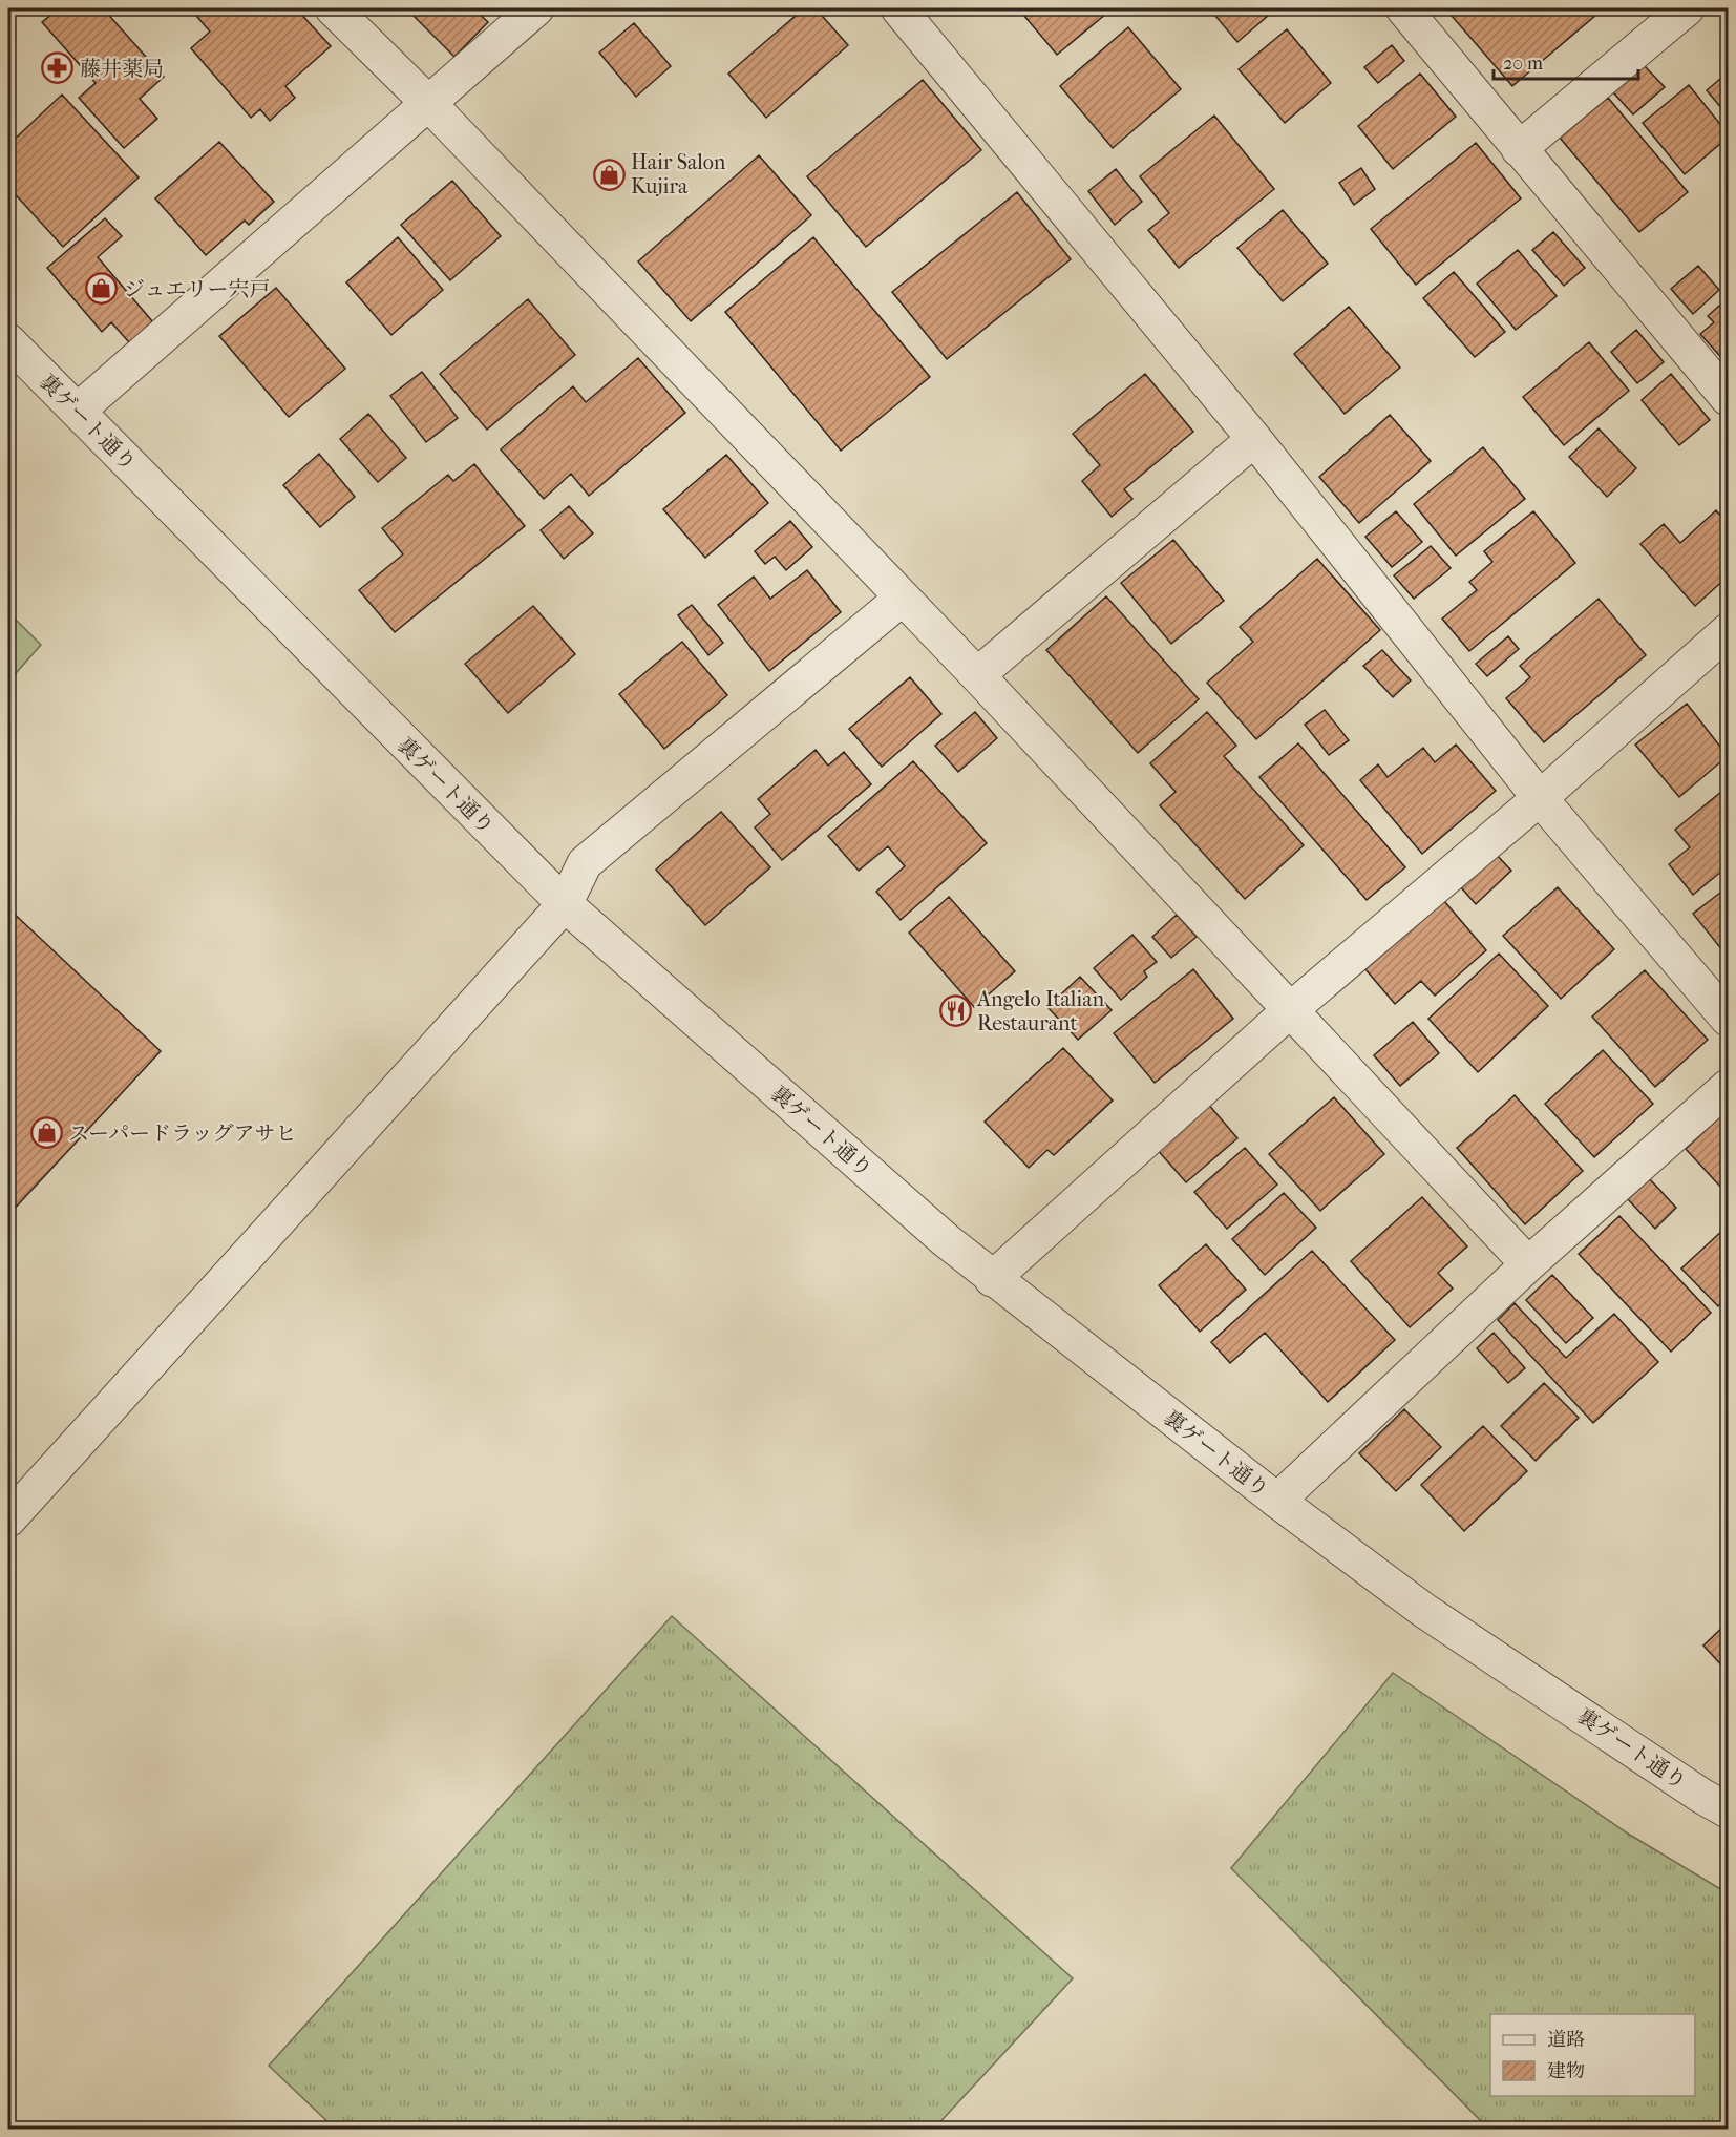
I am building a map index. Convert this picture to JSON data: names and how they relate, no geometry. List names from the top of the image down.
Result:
{
  "streets": {
    "street": ["裏ゲート通り"]
  },
  "places": {
    "pharmacy": ["藤井薬局"],
    "shop": ["Hair Salon Kujira", "ジュエリー宍戸", "スーパードラッグアサヒ"],
    "restaurant": ["Angelo Italian Restaurant"]
  },
  "legend": ["道路", "建物"],
  "scale_bar": "20 m"
}
